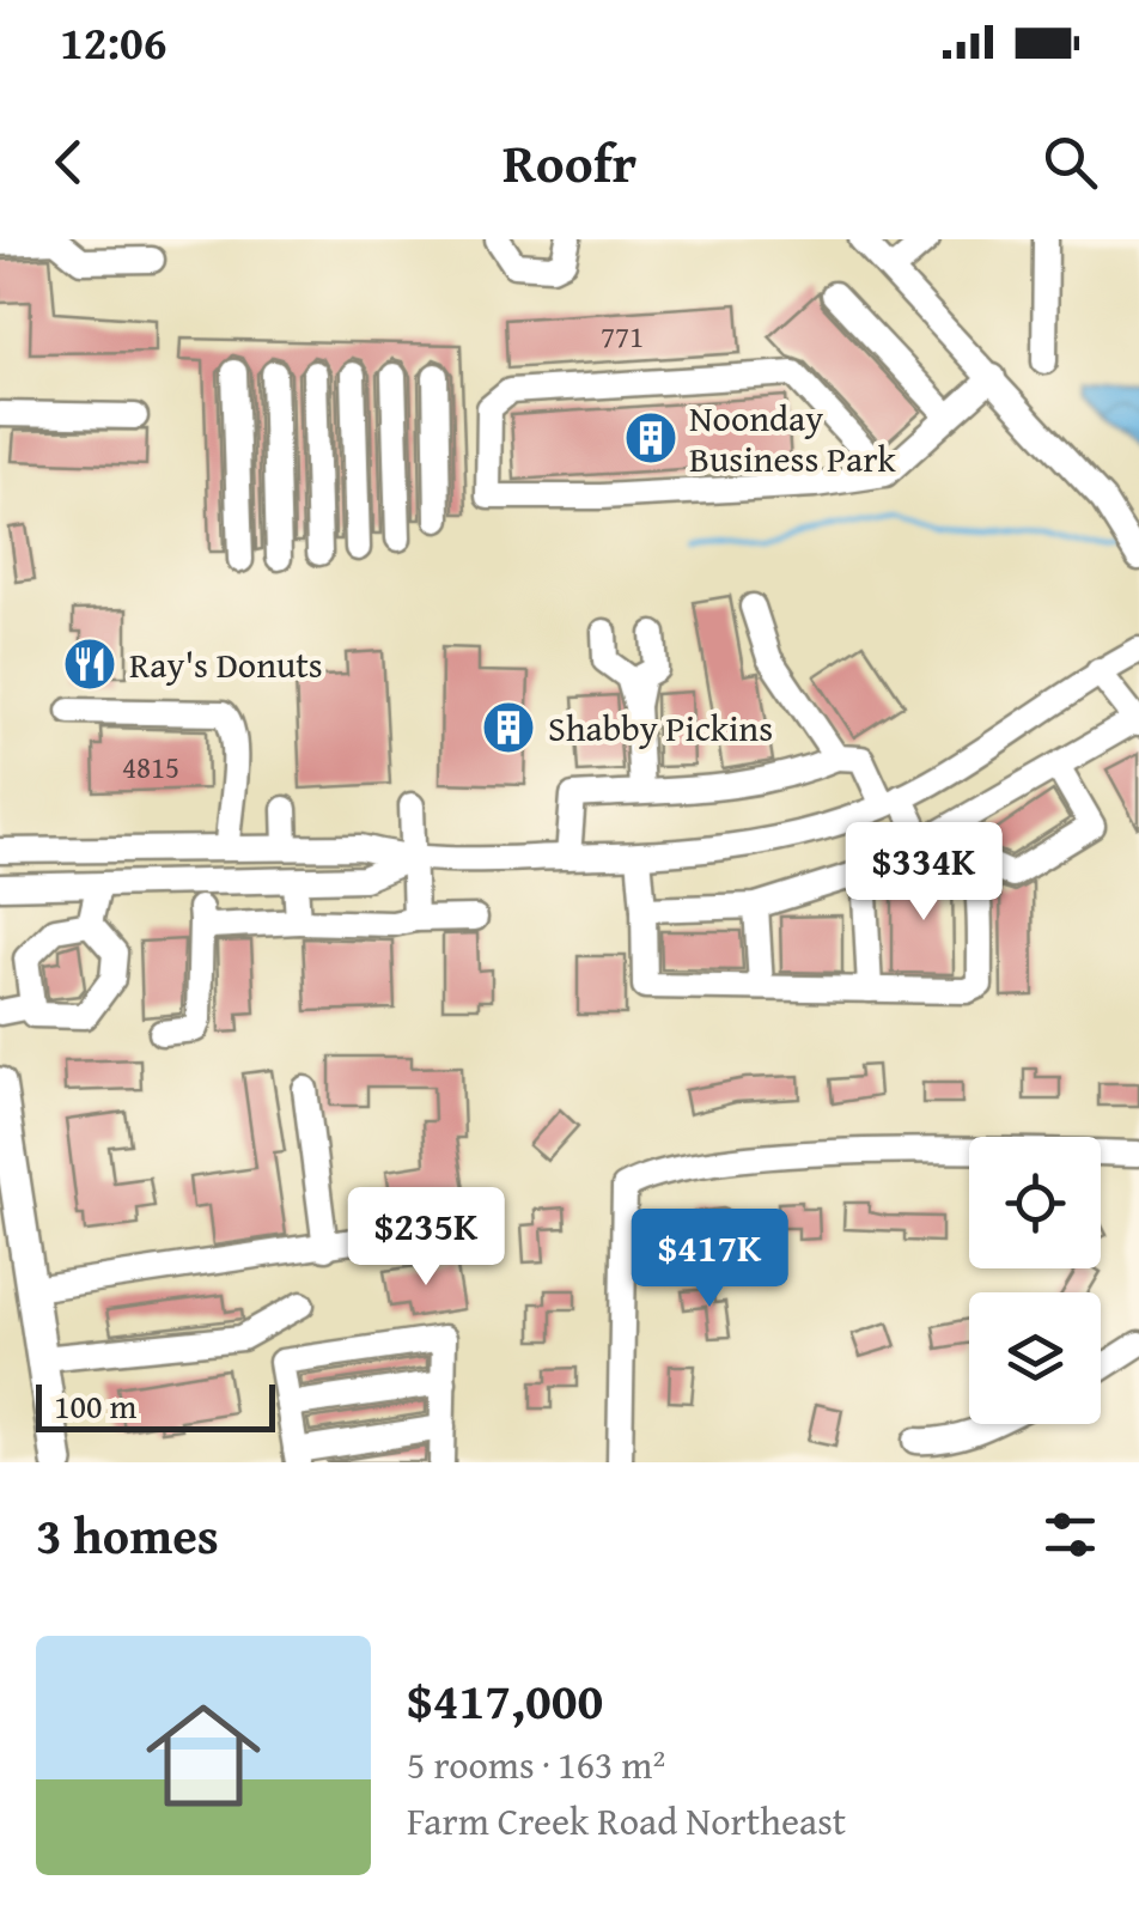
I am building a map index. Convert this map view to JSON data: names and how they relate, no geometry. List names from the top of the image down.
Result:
{
  "places": {
    "building": ["Noonday Business Park", "Shabby Pickins"],
    "restaurant": ["Ray's Donuts"]
  },
  "house_numbers": ["771", "4815"],
  "scale_bar": "100 m",
  "page": {
    "status": "12:06",
    "header": "Roofr",
    "price": ["$334K", "$235K", "$417K"],
    "scale": "100 m",
    "heading": "3 homes",
    "list": [
      {
        "name": "$417,000",
        "note": "5 rooms · 163 m² · Farm Creek Road Northeast"
      }
    ]
  }
}
